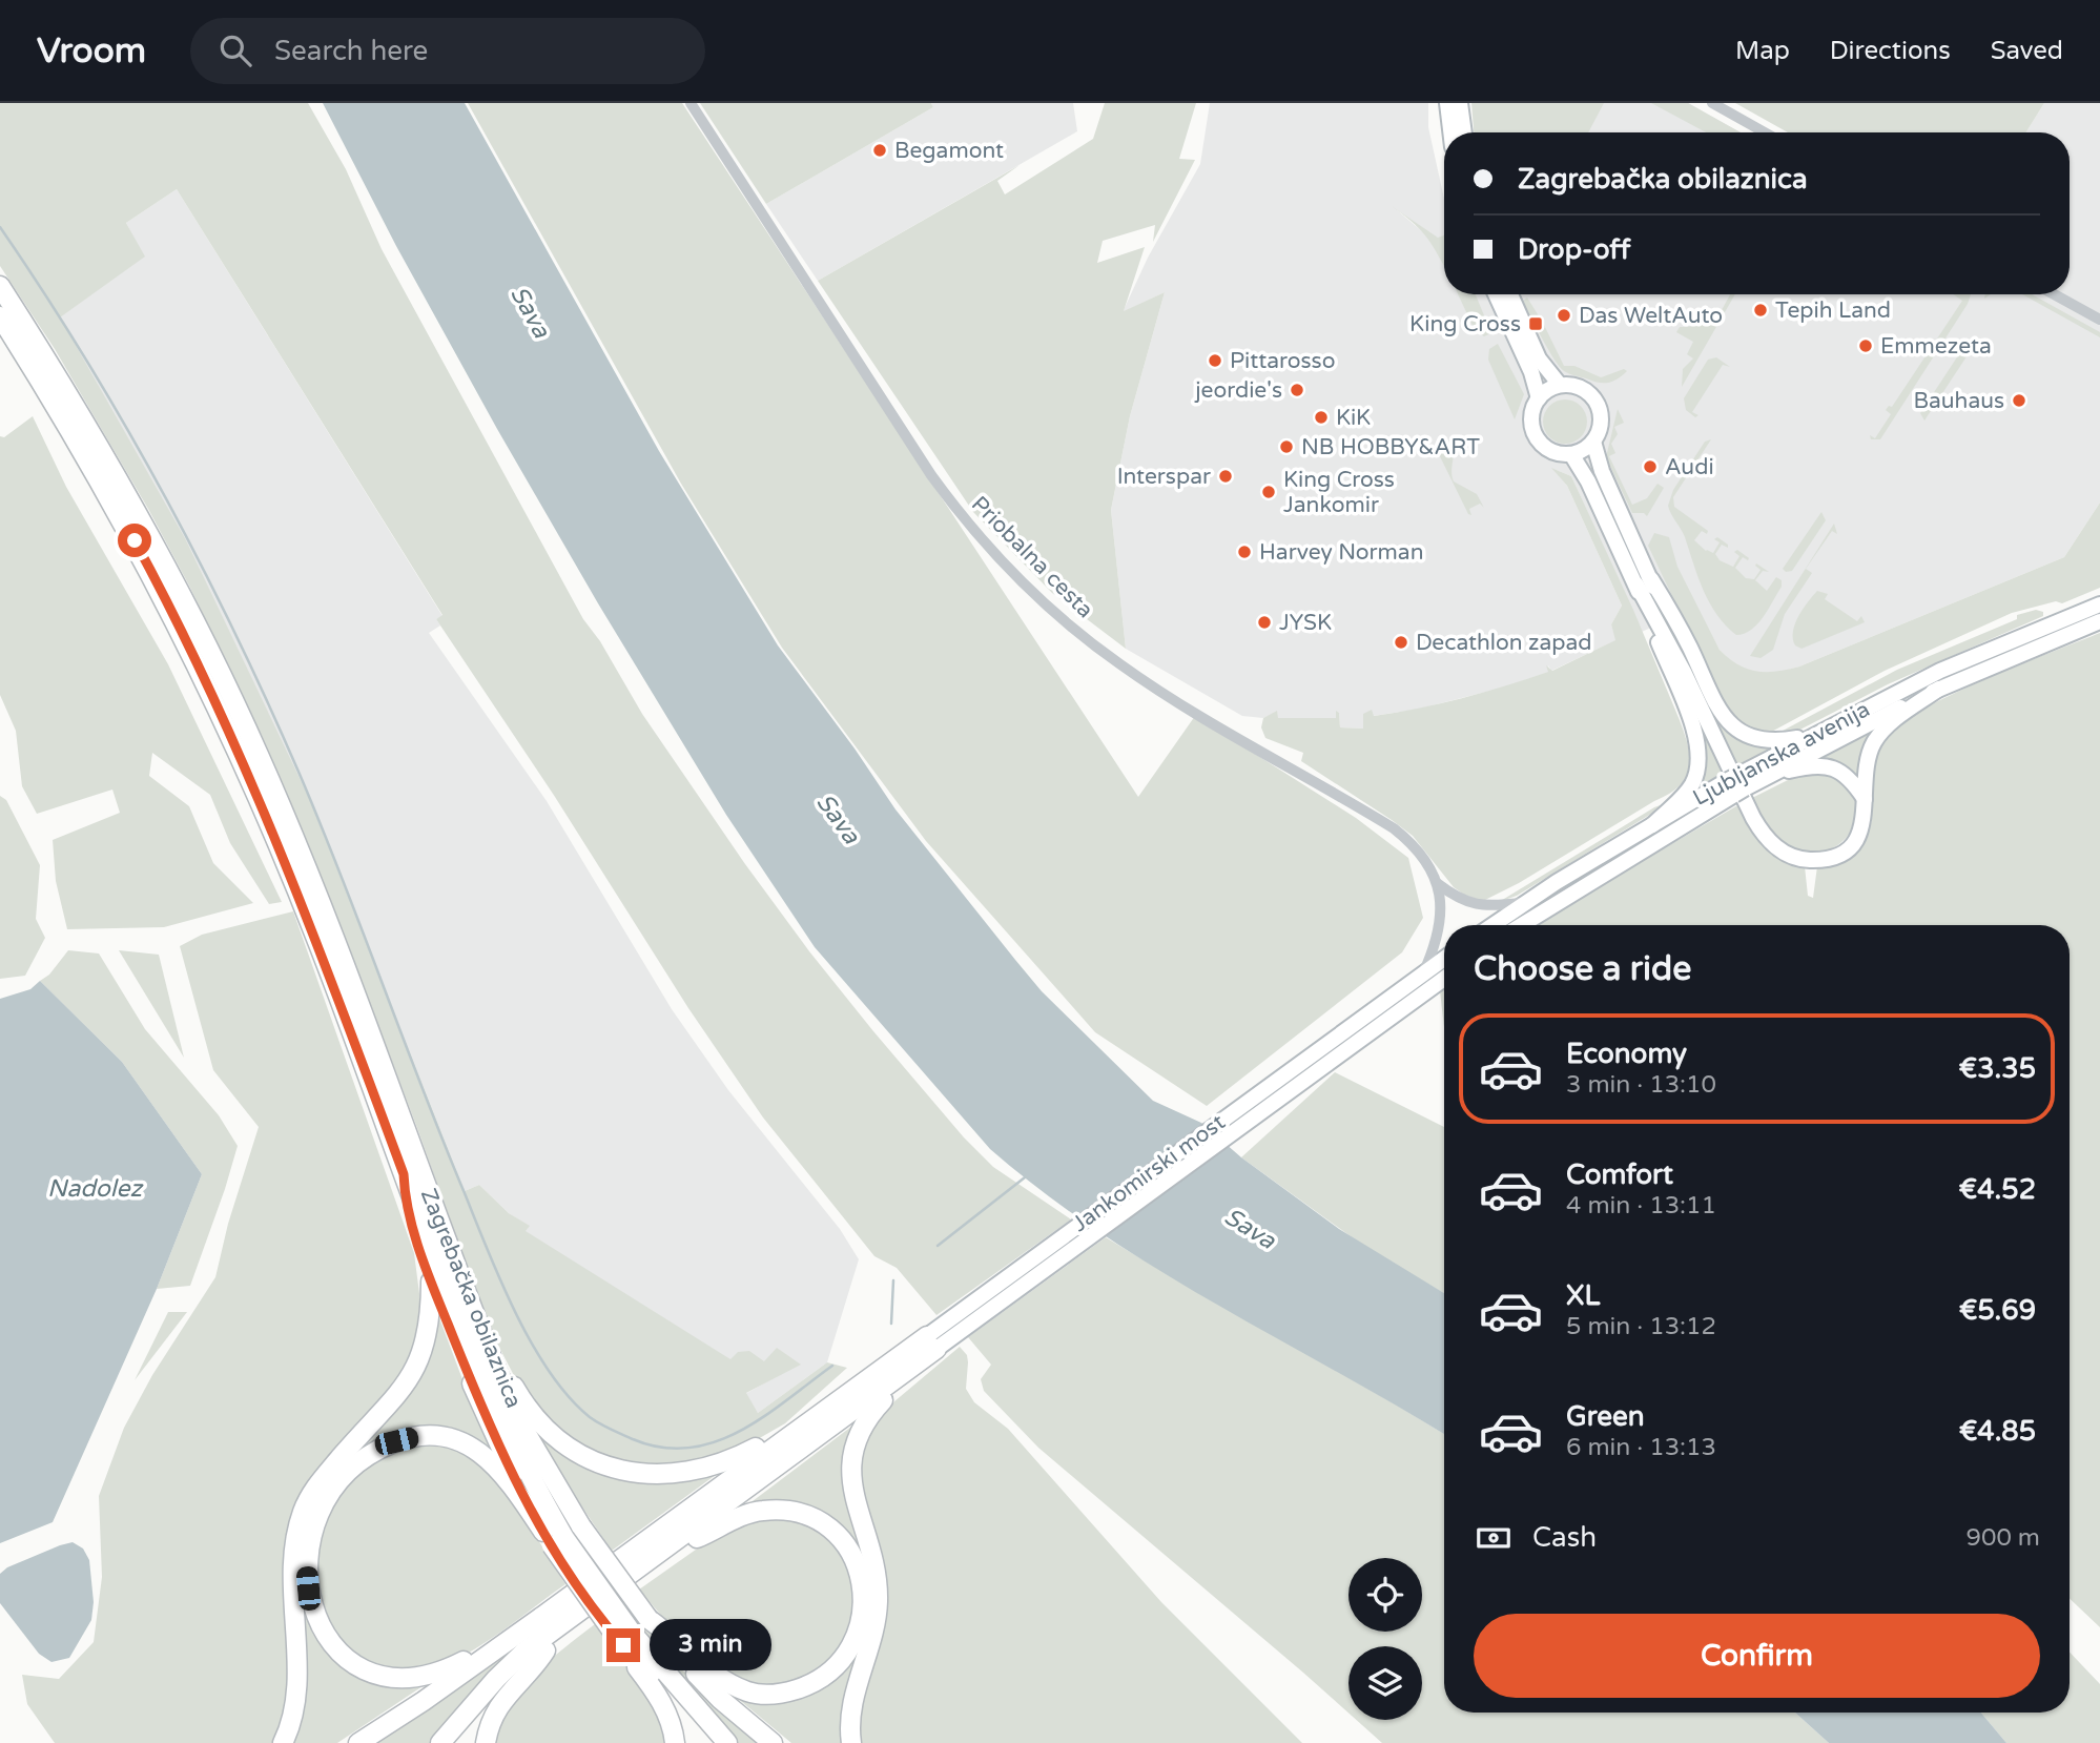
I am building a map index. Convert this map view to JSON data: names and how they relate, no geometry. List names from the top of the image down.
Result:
{
  "streets": {
    "highway": ["Zagrebačka obilaznica"],
    "main road": ["Ljubljanska avenija", "Jankomirski most"],
    "street": ["Priobalna cesta"]
  },
  "crossings": [
    ["Priobalna cesta", "Ljubljanska avenija"],
    ["Priobalna cesta", "Jankomirski most"]
  ],
  "water": ["Sava", "Nadolez"],
  "places": {
    "other": [
      "Begamont",
      "Tepih Land",
      "Das WeltAuto",
      "Emmezeta",
      "Pittarosso",
      "jeordie's",
      "Bauhaus",
      "KiK",
      "NB HOBBY&ART",
      "Audi",
      "Interspar",
      "King Cross Jankomir",
      "Harvey Norman",
      "JYSK",
      "Decathlon zapad"
    ],
    "transit": ["King Cross"]
  },
  "page": {
    "header": "Vroom",
    "search": "Search here",
    "nav": ["Map", "Directions", "Saved"],
    "banner": ["Zagrebačka obilaznica", "Drop-off"],
    "heading": "Choose a ride",
    "list": [
      {
        "name": "Economy",
        "note": "3 min · 13:10",
        "value": "€3.35"
      },
      {
        "name": "Comfort",
        "note": "4 min · 13:11",
        "value": "€4.52"
      },
      {
        "name": "XL",
        "note": "5 min · 13:12",
        "value": "€5.69"
      },
      {
        "name": "Green",
        "note": "6 min · 13:13",
        "value": "€4.85"
      }
    ],
    "pay": ["Cash", "900 m"],
    "buttons": "Confirm",
    "bubble": "3 min"
  }
}
